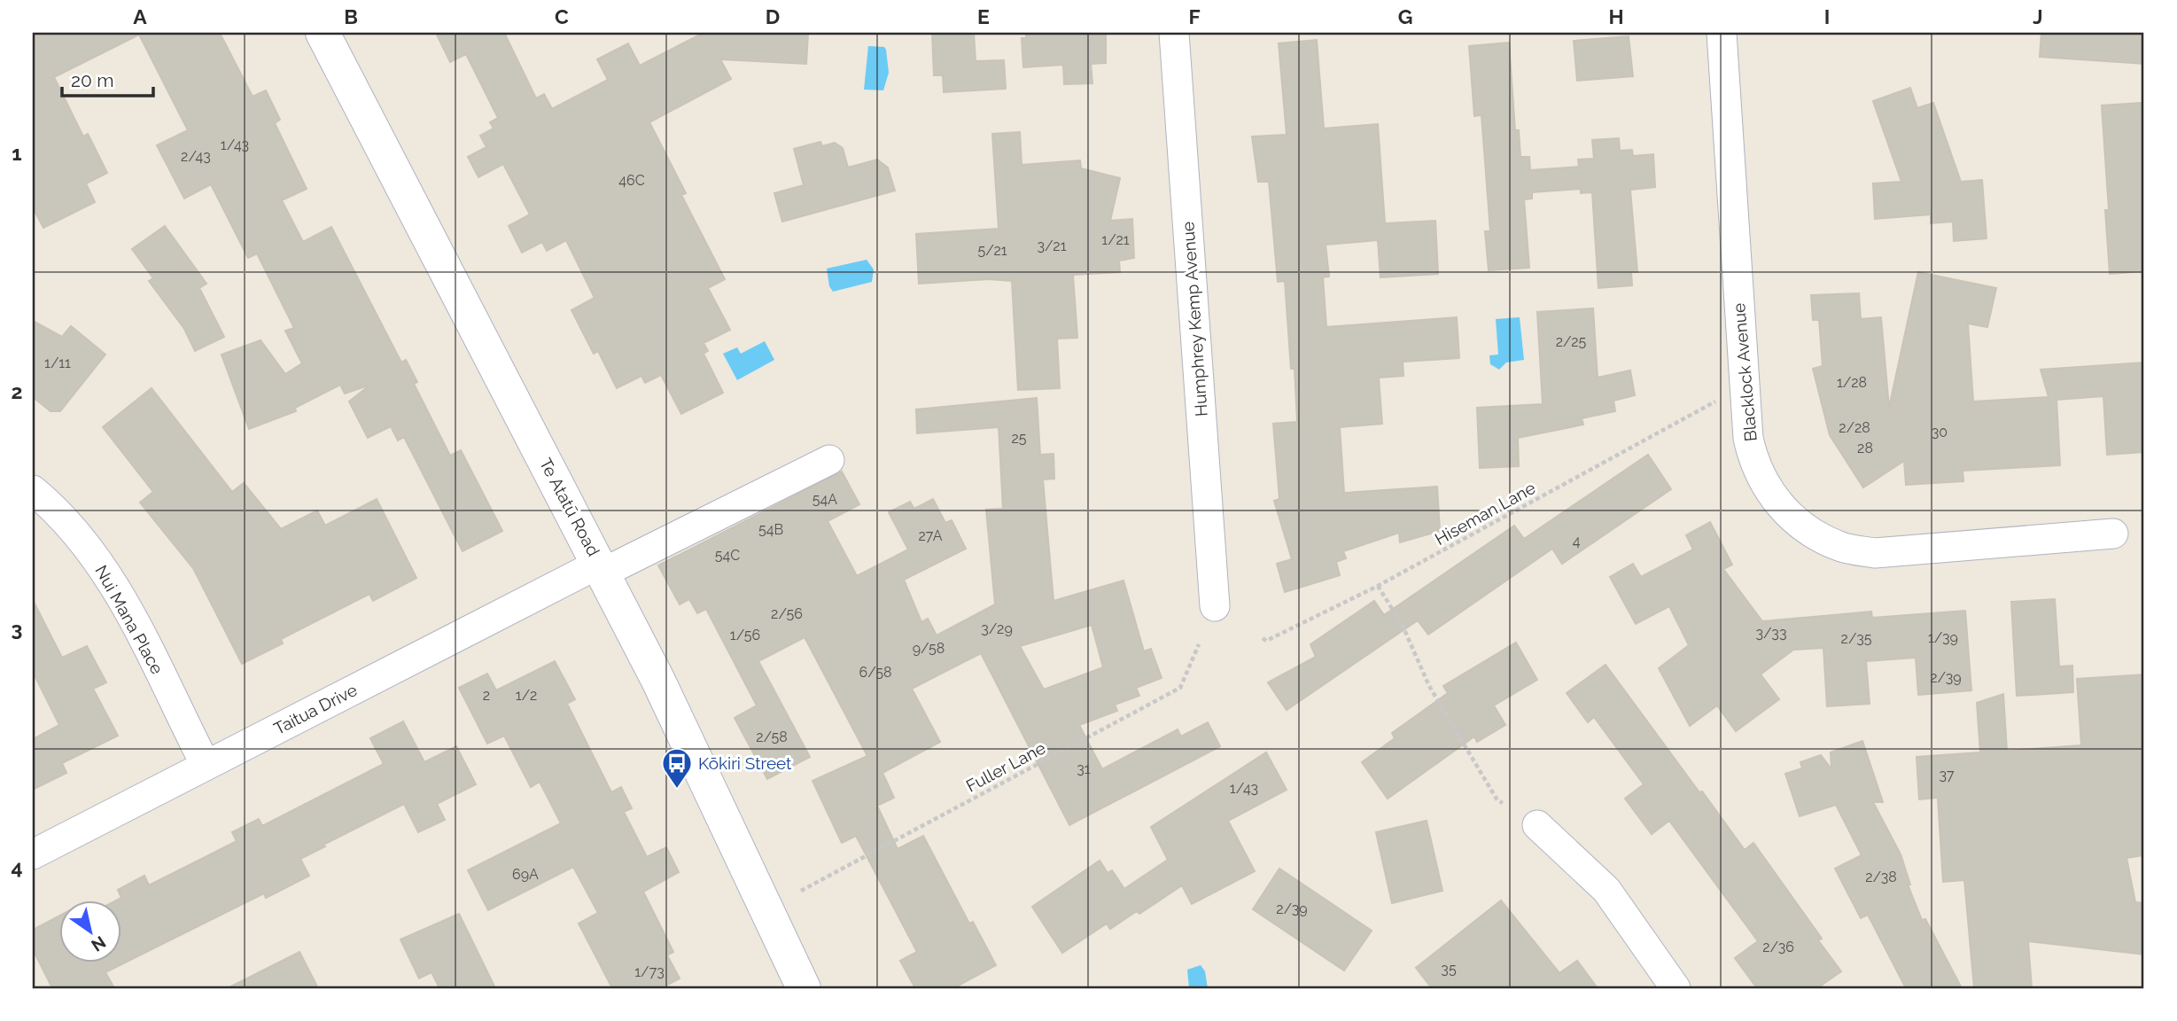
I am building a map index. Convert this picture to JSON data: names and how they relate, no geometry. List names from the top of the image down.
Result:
{
  "streets": {
    "main road": ["Te Atatū Road"],
    "street": [
      "Humphrey Kemp Avenue",
      "Blacklock Avenue",
      "Nui Mana Place",
      "Taitua Drive"
    ],
    "path": ["Hiseman Lane", "Fuller Lane"]
  },
  "crossings": [
    ["Te Atatū Road", "Taitua Drive"],
    ["Nui Mana Place", "Taitua Drive"]
  ],
  "places": {
    "bus stop": ["Kōkiri Street"]
  },
  "house_numbers": [
    "1/43",
    "2/43",
    "46C",
    "1/21",
    "3/21",
    "5/21",
    "2/25",
    "1/11",
    "1/28",
    "2/28",
    "30",
    "25",
    "28",
    "54A",
    "54B",
    "27A",
    "4",
    "54C",
    "2/56",
    "3/29",
    "3/33",
    "1/56",
    "1/39",
    "2/35",
    "9/58",
    "6/58",
    "2/39",
    "2",
    "1/2",
    "2/58",
    "31",
    "37",
    "1/43",
    "69A",
    "2/38",
    "2/39",
    "2/36",
    "35",
    "1/73"
  ],
  "scale_bar": "20 m",
  "north": "bottom right",
  "grid": {
    "columns": [
      "A",
      "B",
      "C",
      "D",
      "E",
      "F",
      "G",
      "H",
      "I",
      "J"
    ],
    "rows": [
      "1",
      "2",
      "3",
      "4"
    ]
  }
}
